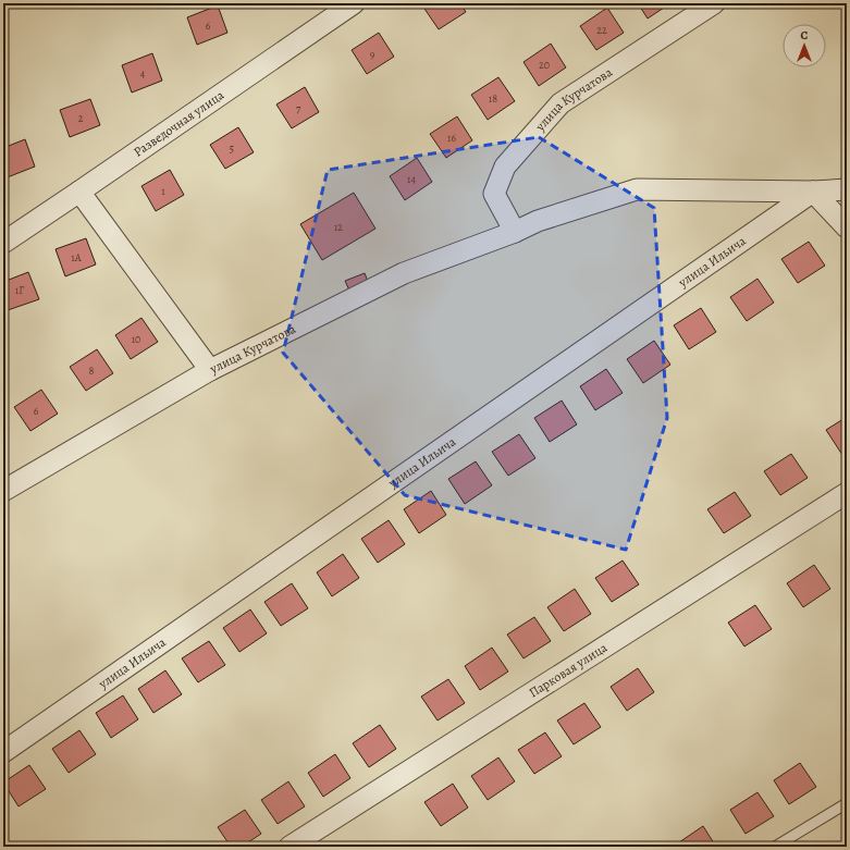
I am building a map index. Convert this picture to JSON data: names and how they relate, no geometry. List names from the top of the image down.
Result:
{
  "streets": {
    "street": [
      "улица Курчатова",
      "Разведочная улица",
      "улица Ильича",
      "Парковая улица"
    ]
  },
  "crossings": [
    ["улица Курчатова", "улица Ильича"]
  ],
  "house_numbers": [
    "6",
    "22",
    "9",
    "20",
    "4",
    "18",
    "7",
    "2",
    "16",
    "5",
    "14",
    "1",
    "12",
    "1А",
    "1Г",
    "10",
    "8",
    "6"
  ],
  "north": "top"
}
